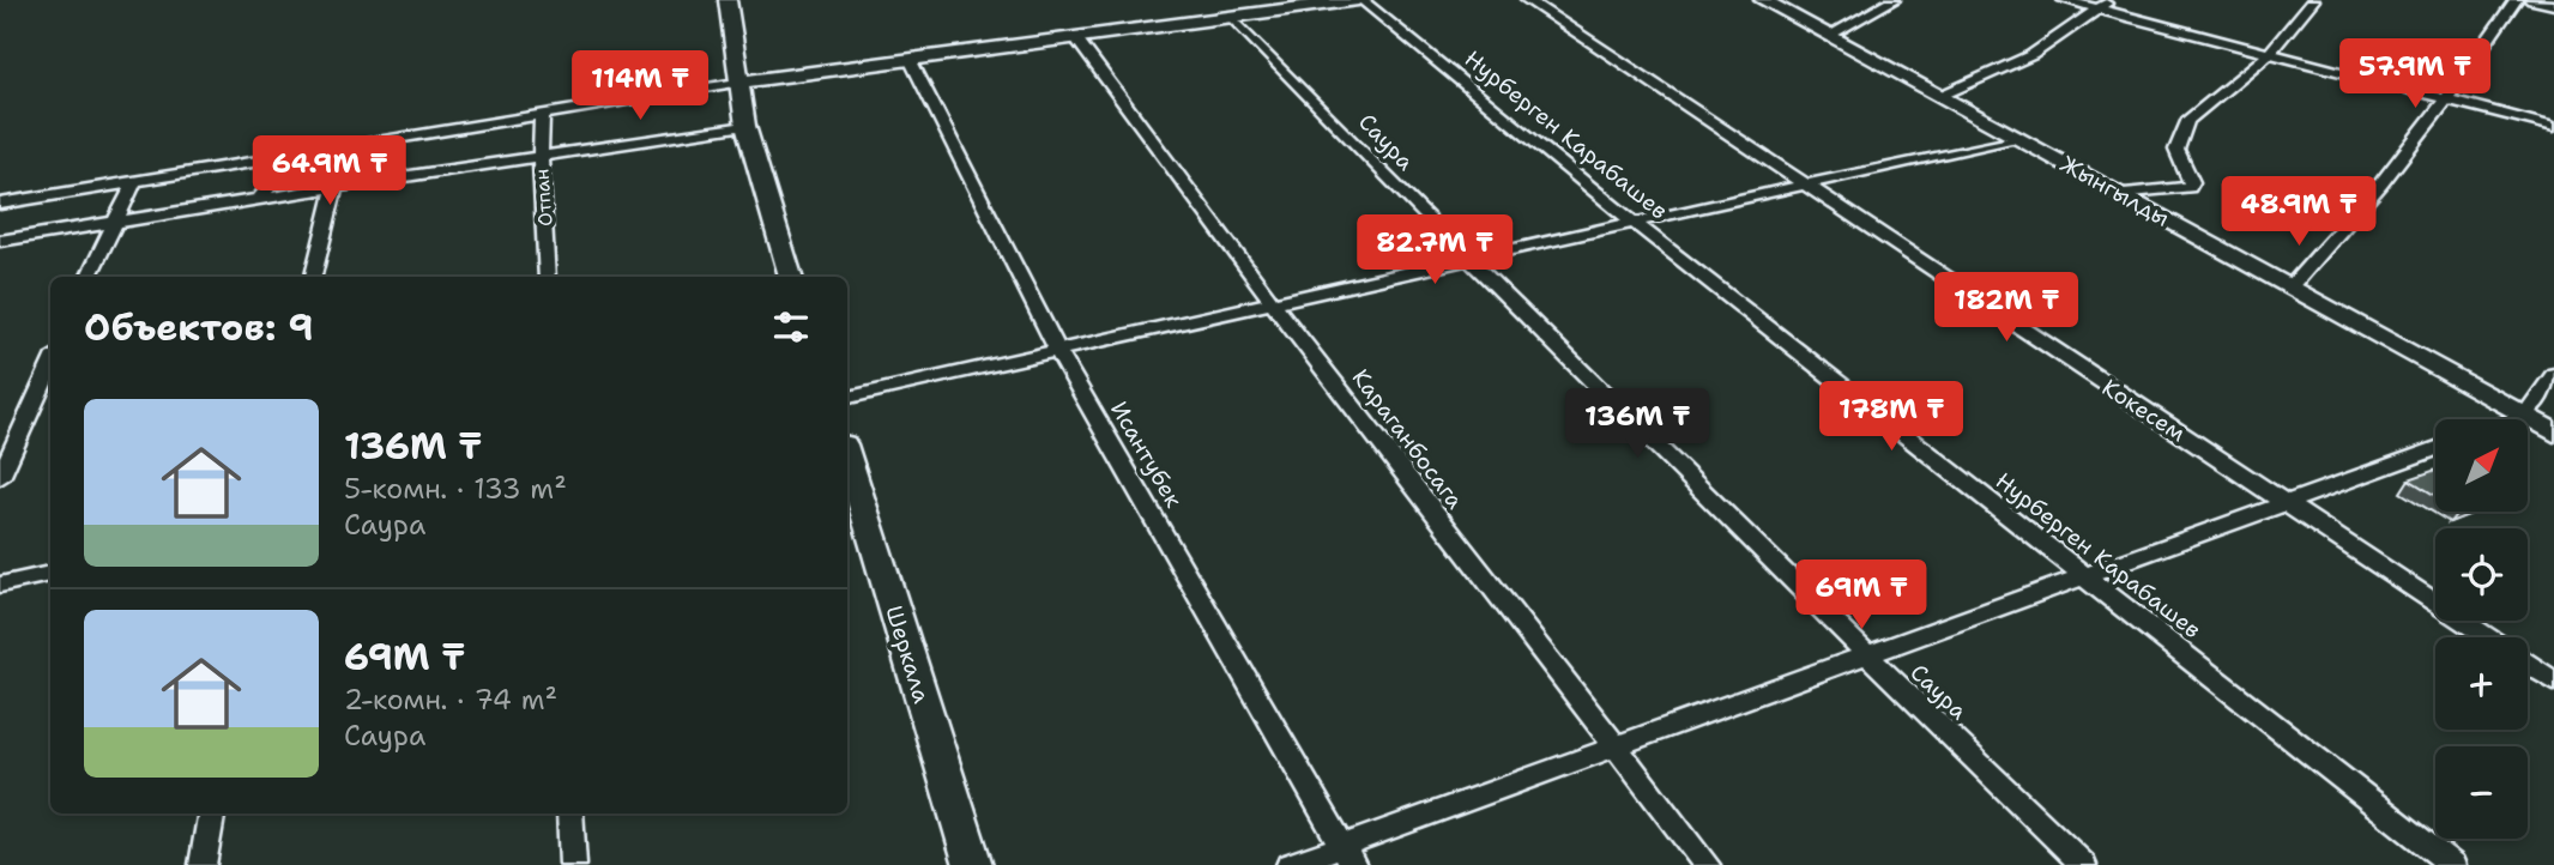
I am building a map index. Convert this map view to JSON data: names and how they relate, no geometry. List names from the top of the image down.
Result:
{
  "streets": {
    "street": [
      "Нурберген Карабашев",
      "Саура",
      "Жынгылды",
      "Отпан",
      "Кокесем",
      "Караганбосага",
      "Исантубек",
      "Шеркала"
    ]
  },
  "north": "top right",
  "page": {
    "price": [
      "57.9M ₸",
      "114M ₸",
      "64.9M ₸",
      "48.9M ₸",
      "82.7M ₸",
      "182M ₸",
      "178M ₸",
      "136M ₸",
      "69M ₸"
    ],
    "heading": "Объектов: 9",
    "list": [
      {
        "name": "136M ₸",
        "note": "5-комн. · 133 m² · Саура"
      },
      {
        "name": "69M ₸",
        "note": "2-комн. · 74 m² · Саура"
      }
    ],
    "map_buttons": ["+", "−"]
  }
}
